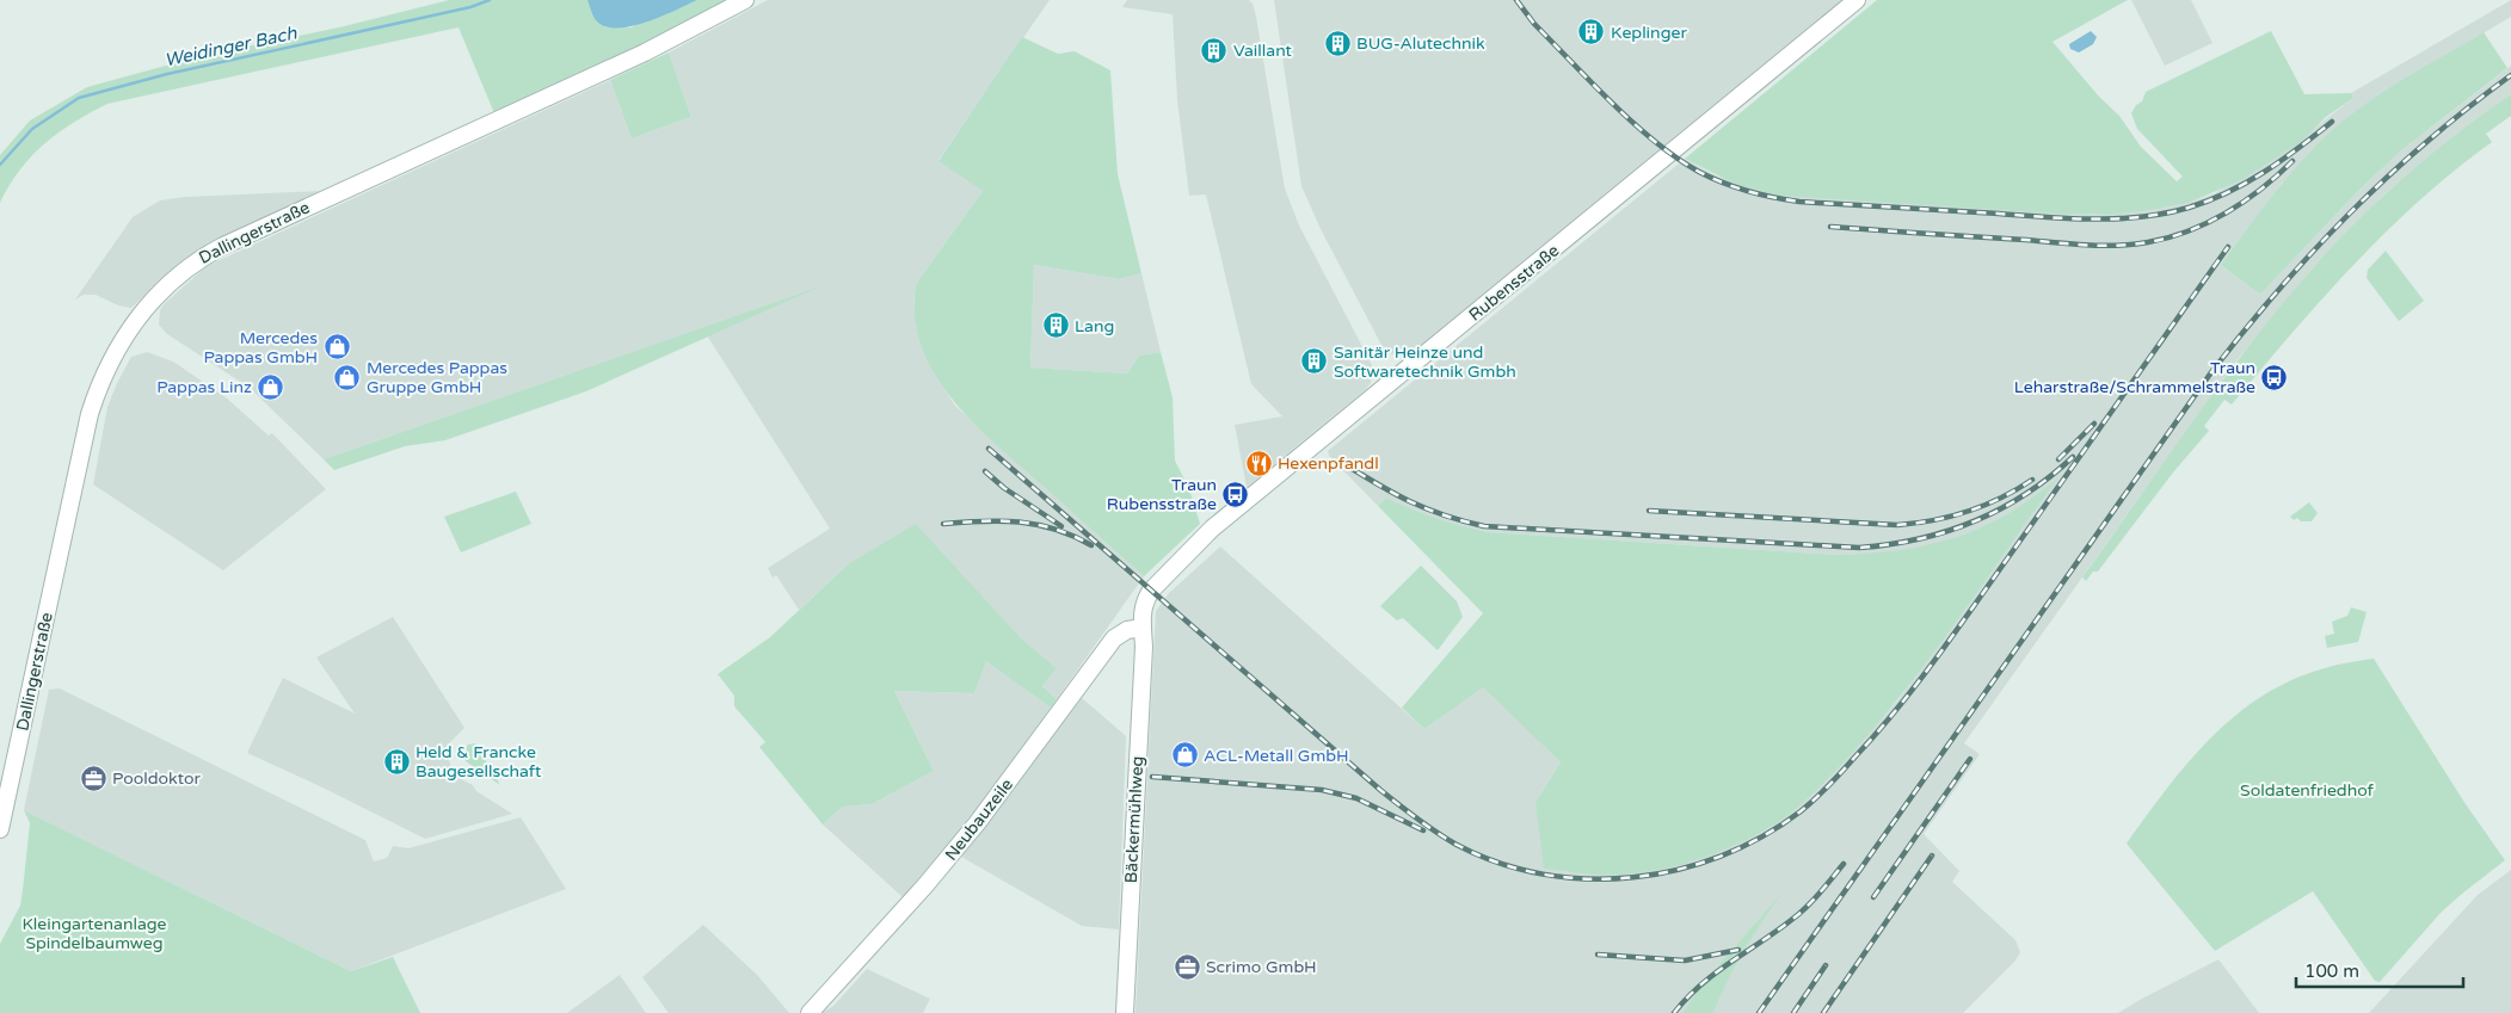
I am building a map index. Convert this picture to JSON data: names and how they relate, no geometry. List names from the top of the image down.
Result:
{
  "streets": {
    "street": [
      "Dallingerstraße",
      "Rubensstraße",
      "Neubauzeile",
      "Bäckermühlweg"
    ]
  },
  "crossings": [
    ["Rubensstraße", "Neubauzeile"],
    ["Rubensstraße", "Bäckermühlweg"],
    ["Neubauzeile", "Bäckermühlweg"]
  ],
  "water": ["Weidinger Bach"],
  "parks": ["Soldatenfriedhof", "Kleingartenanlage Spindelbaumweg"],
  "places": {
    "building": [
      "Keplinger",
      "BUG-Alutechnik",
      "Vaillant",
      "Lang",
      "Sanitär Heinze und Softwaretechnik Gmbh",
      "Held & Francke Baugesellschaft"
    ],
    "shop": [
      "Mercedes Pappas GmbH",
      "Mercedes Pappas Gruppe GmbH",
      "Pappas Linz",
      "ACL-Metall GmbH"
    ],
    "bus stop": ["Traun Leharstraße/Schrammelstraße", "Traun Rubensstraße"],
    "restaurant": ["Hexenpfandl"],
    "office": ["Pooldoktor", "Scrimo GmbH"]
  },
  "scale_bar": "100 m"
}
